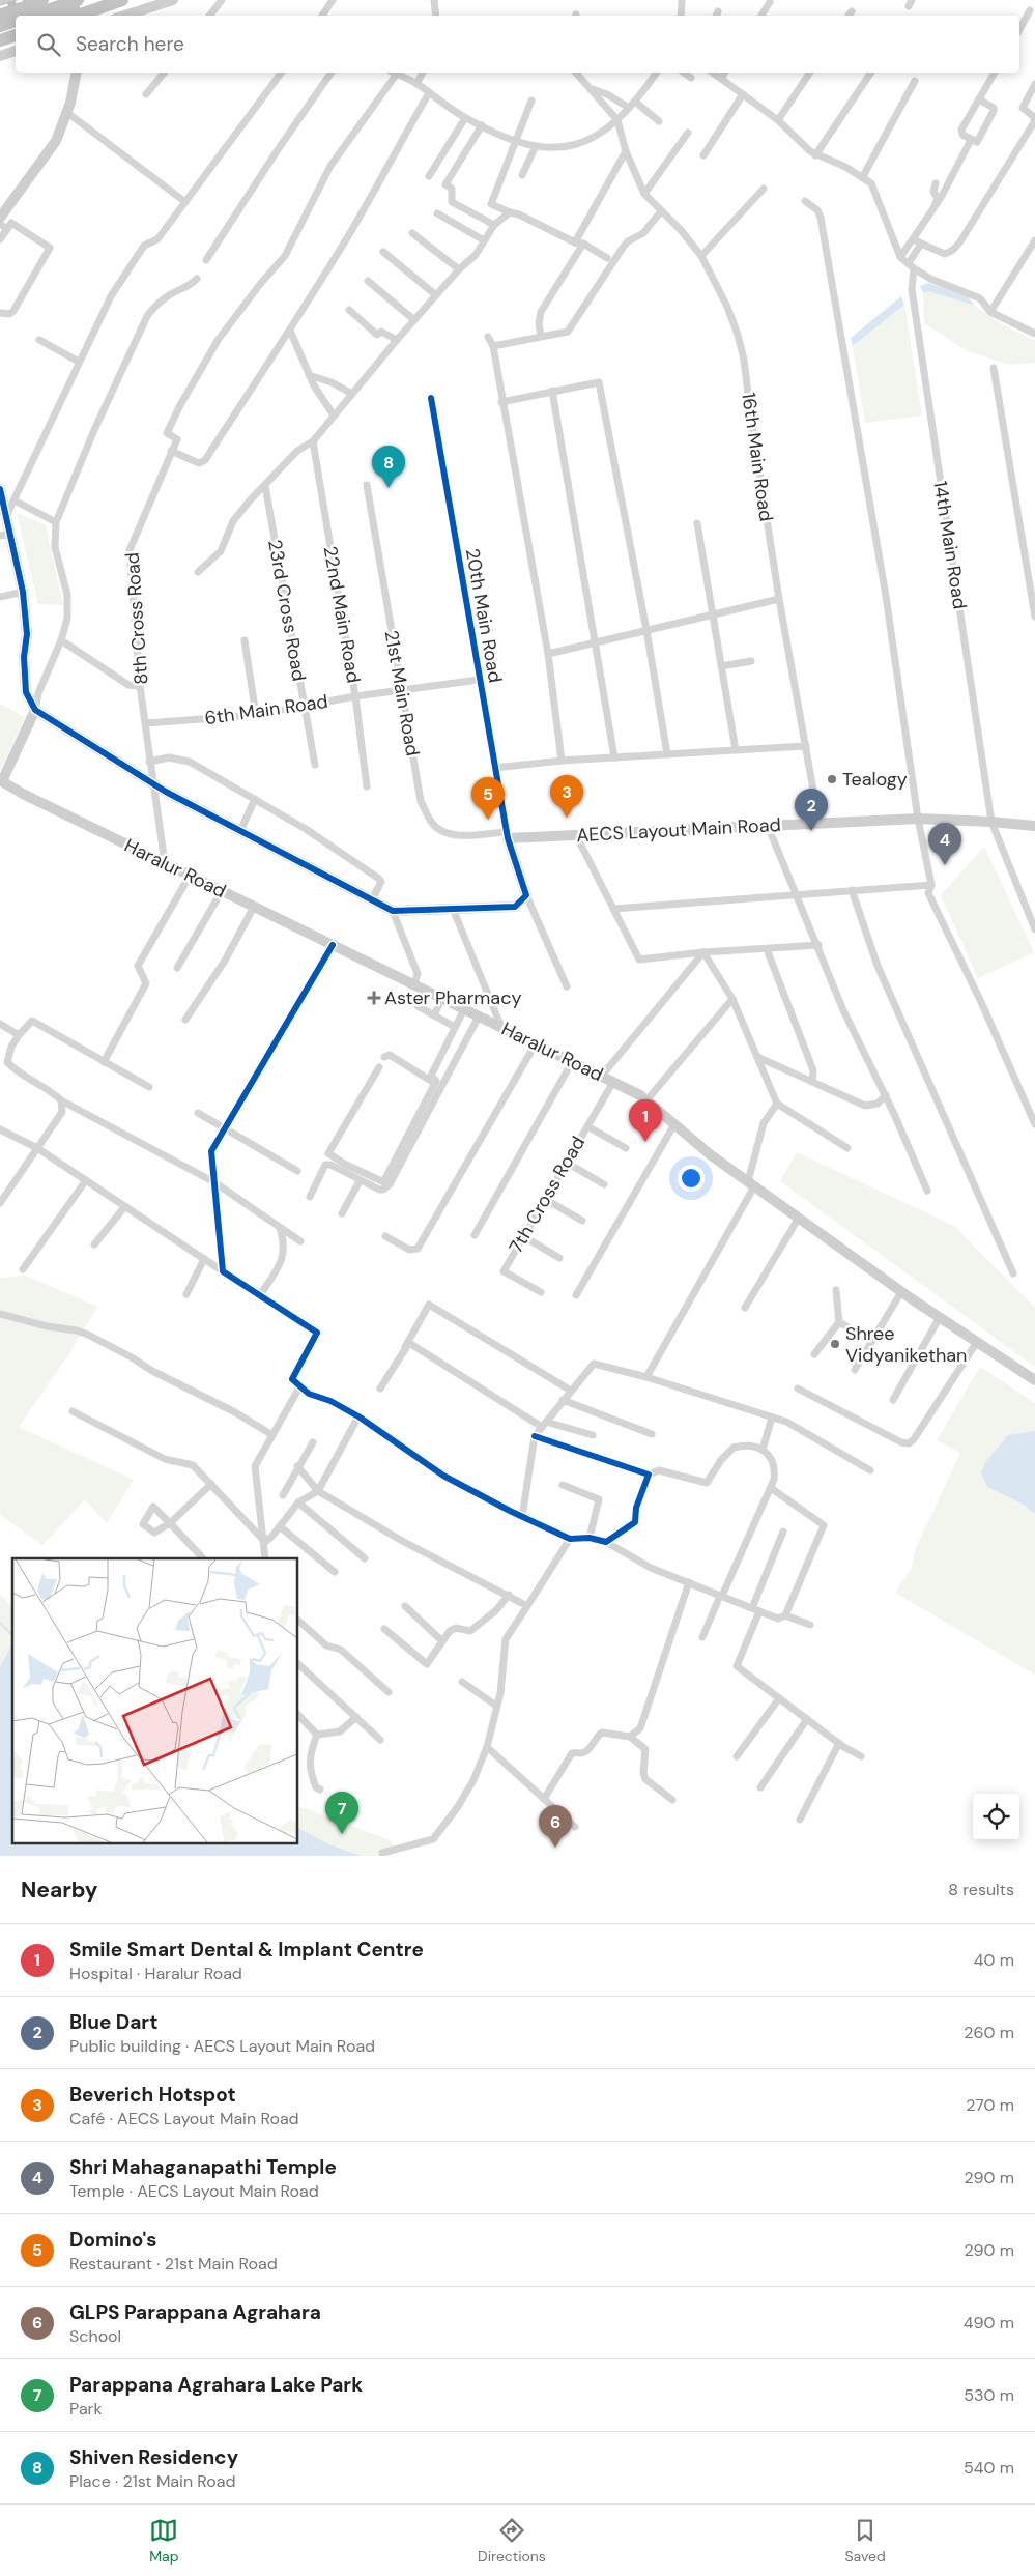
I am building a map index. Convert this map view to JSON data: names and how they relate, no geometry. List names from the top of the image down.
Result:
{
  "streets": {
    "street": [
      "16th Main Road",
      "14th Main Road",
      "23rd Cross Road",
      "22nd Main Road",
      "20th Main Road",
      "8th Cross Road",
      "21st Main Road",
      "6th Main Road",
      "AECS Layout Main Road",
      "Haralur Road",
      "7th Cross Road"
    ]
  },
  "crossings": [
    ["16th Main Road", "AECS Layout Main Road"],
    ["14th Main Road", "AECS Layout Main Road"],
    ["23rd Cross Road", "6th Main Road"],
    ["22nd Main Road", "6th Main Road"],
    ["20th Main Road", "21st Main Road"],
    ["20th Main Road", "6th Main Road"],
    ["20th Main Road", "AECS Layout Main Road"],
    ["8th Cross Road", "6th Main Road"],
    ["8th Cross Road", "Haralur Road"],
    ["21st Main Road", "6th Main Road"],
    ["21st Main Road", "AECS Layout Main Road"],
    ["Haralur Road", "7th Cross Road"]
  ],
  "places": {
    "other": ["Tealogy", "Shree Vidyanikethan"],
    "health": ["Aster Pharmacy"]
  },
  "page": {
    "search": "Search here",
    "pins": [
      "8",
      "3",
      "5",
      "2",
      "4",
      "1",
      "7",
      "6"
    ],
    "heading": ["Nearby", "8 results"],
    "list": [
      {
        "mark": "1",
        "name": "Smile Smart Dental & Implant Centre",
        "note": "Hospital · Haralur Road",
        "value": "40 m"
      },
      {
        "mark": "2",
        "name": "Blue Dart",
        "note": "Public building · AECS Layout Main Road",
        "value": "260 m"
      },
      {
        "mark": "3",
        "name": "Beverich Hotspot",
        "note": "Café · AECS Layout Main Road",
        "value": "270 m"
      },
      {
        "mark": "4",
        "name": "Shri Mahaganapathi Temple",
        "note": "Temple · AECS Layout Main Road",
        "value": "290 m"
      },
      {
        "mark": "5",
        "name": "Domino's",
        "note": "Restaurant · 21st Main Road",
        "value": "290 m"
      },
      {
        "mark": "6",
        "name": "GLPS Parappana Agrahara",
        "note": "School",
        "value": "490 m"
      },
      {
        "mark": "7",
        "name": "Parappana Agrahara Lake Park",
        "note": "Park",
        "value": "530 m"
      },
      {
        "mark": "8",
        "name": "Shiven Residency",
        "note": "Place · 21st Main Road",
        "value": "540 m"
      }
    ],
    "nav": ["Map", "Directions", "Saved"]
  }
}
